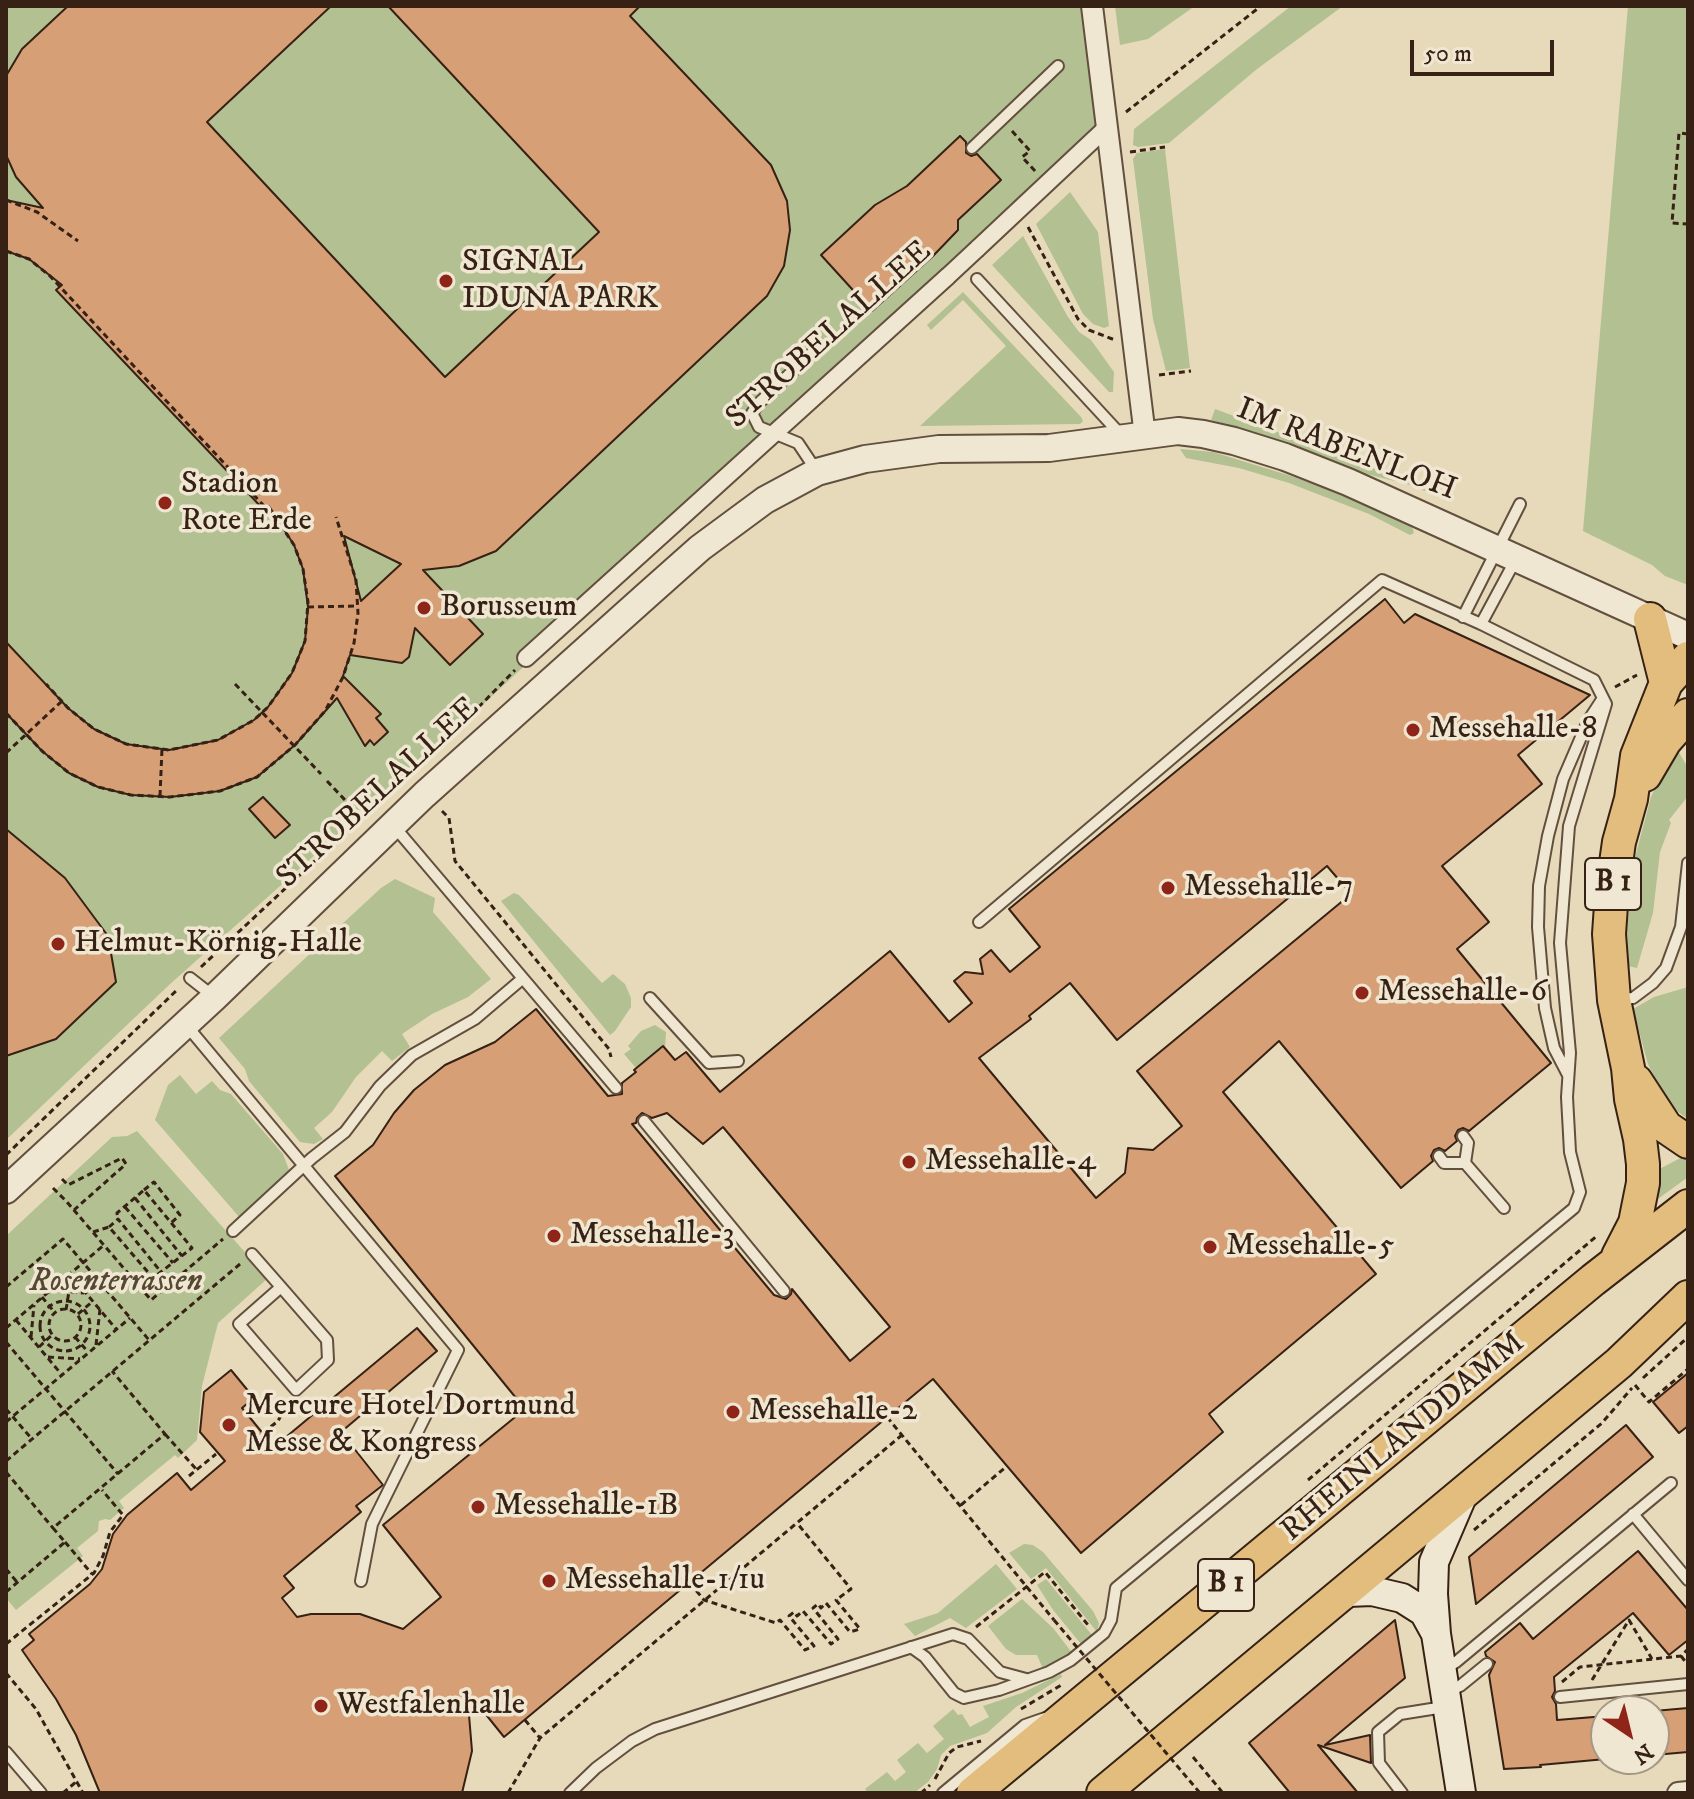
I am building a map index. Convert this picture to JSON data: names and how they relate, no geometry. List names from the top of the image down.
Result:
{
  "streets": {
    "main road": ["B 1", "RHEINLANDDAMM"],
    "street": ["STROBELALLEE", "IM RABENLOH"]
  },
  "crossings": [
    ["STROBELALLEE", "IM RABENLOH"],
    ["IM RABENLOH", "B 1"],
    ["B 1", "RHEINLANDDAMM"]
  ],
  "parks": ["Rosenterrassen"],
  "places": [
    "SIGNAL IDUNA PARK",
    "Stadion Rote Erde",
    "Borusseum",
    "Messehalle-8",
    "Messehalle-7",
    "Helmut-Körnig-Halle",
    "Messehalle-6",
    "Messehalle-4",
    "Messehalle-3",
    "Messehalle-5",
    "Messehalle-2",
    "Mercure Hotel Dortmund Messe & Kongress",
    "Messehalle-1B",
    "Messehalle-1/1u",
    "Westfalenhalle"
  ],
  "scale_bar": "50 m",
  "north": "bottom right"
}
